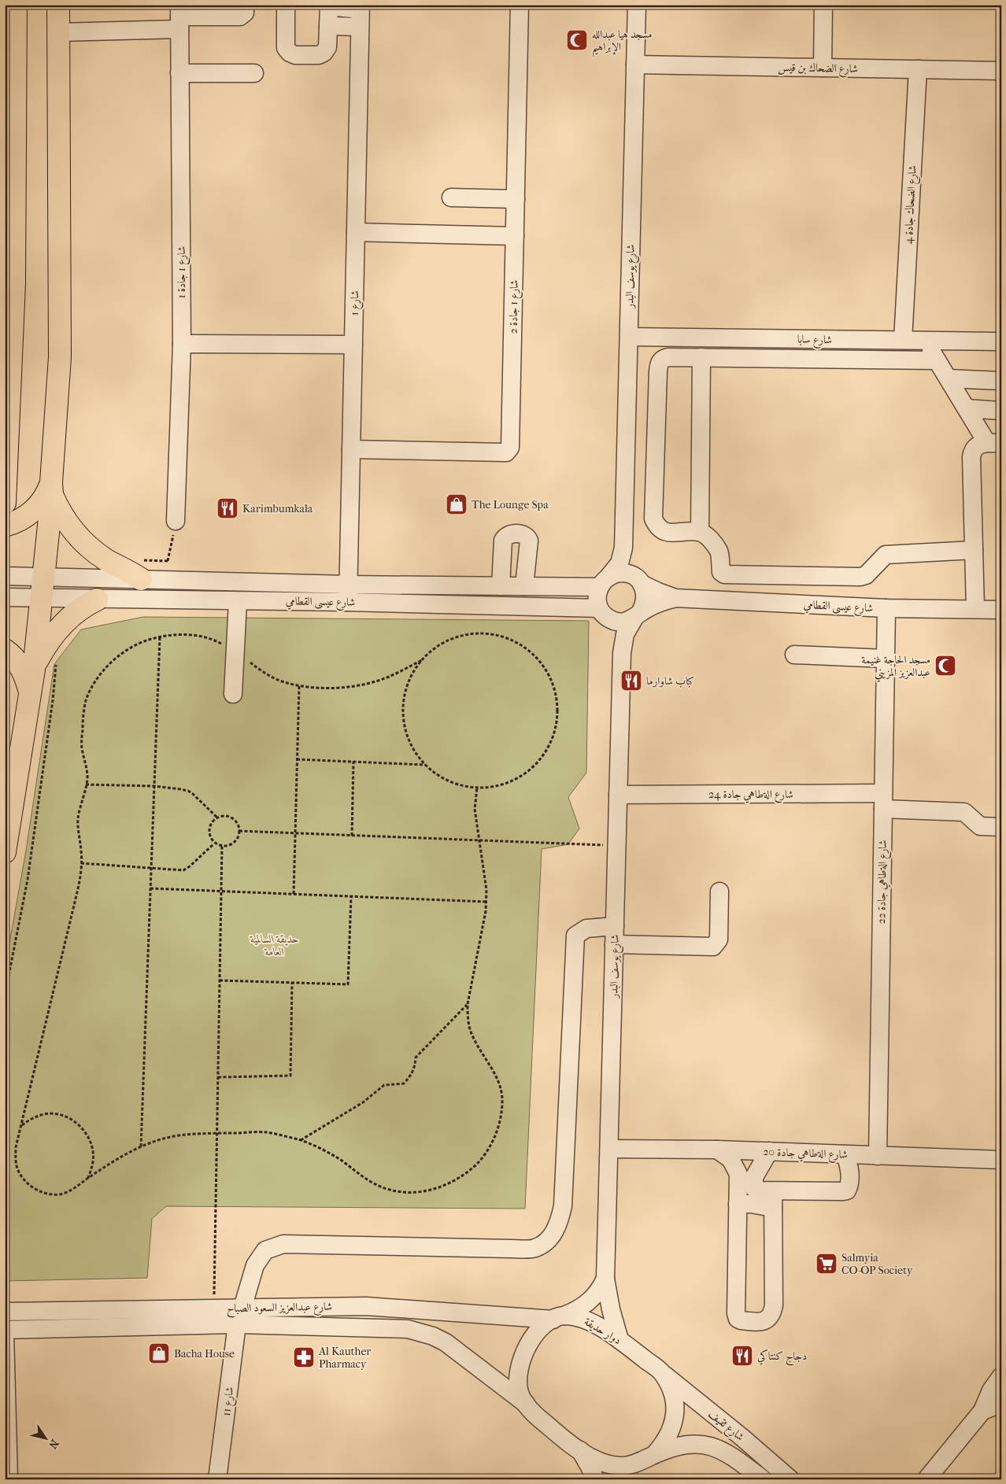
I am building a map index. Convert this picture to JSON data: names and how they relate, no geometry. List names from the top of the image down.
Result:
{
  "streets": {
    "street": [
      "شارع الضحاك بن قيس",
      "شارع الضحاك جادة 4",
      "شارع 1 جادة 1",
      "شارع يوسف البدر",
      "شارع 1",
      "شارع 1 جادة 2",
      "شارع سابا",
      "شارع عيسى القطامي",
      "شارع الةطاهي جادة 24",
      "شارع الةطاهي جادة 22",
      "شارع الةطاهي جادة 20",
      "شارع عبدالعزيز السعود الصباح",
      "دوار حديقة",
      "شارع 11",
      "شارع ثقيف"
    ]
  },
  "crossings": [
    ["شارع الضحاك بن قيس", "شارع الضحاك جادة 4"],
    ["شارع الضحاك بن قيس", "شارع يوسف البدر"],
    ["شارع الضحاك جادة 4", "شارع سابا"],
    ["شارع يوسف البدر", "شارع سابا"],
    ["شارع يوسف البدر", "شارع عيسى القطامي"],
    ["شارع يوسف البدر", "شارع الةطاهي جادة 24"],
    ["شارع يوسف البدر", "شارع الةطاهي جادة 20"],
    ["شارع يوسف البدر", "دوار حديقة"],
    ["شارع 1", "شارع 1 جادة 2"],
    ["شارع 1", "شارع عيسى القطامي"],
    ["شارع عيسى القطامي", "شارع الةطاهي جادة 22"],
    ["شارع الةطاهي جادة 24", "شارع الةطاهي جادة 22"],
    ["شارع الةطاهي جادة 22", "شارع الةطاهي جادة 20"],
    ["شارع عبدالعزيز السعود الصباح", "دوار حديقة"],
    ["شارع عبدالعزيز السعود الصباح", "شارع 11"],
    ["دوار حديقة", "شارع ثقيف"]
  ],
  "parks": ["حديقة السالمية العامة"],
  "places": {
    "mosque": ["مسجد هيا عبدالله الإبراهيم", "مسجد الحاجة غنيمة عبدالعزيز المزيني"],
    "shop": ["The Lounge Spa", "Bacha House"],
    "restaurant": ["Karimbumkala", "كباب شاوارما", "دجاج كنتاكي"],
    "supermarket": ["Salmyia CO-OP Society"],
    "pharmacy": ["Al Kauther Pharmacy"]
  },
  "north": "bottom right"
}
